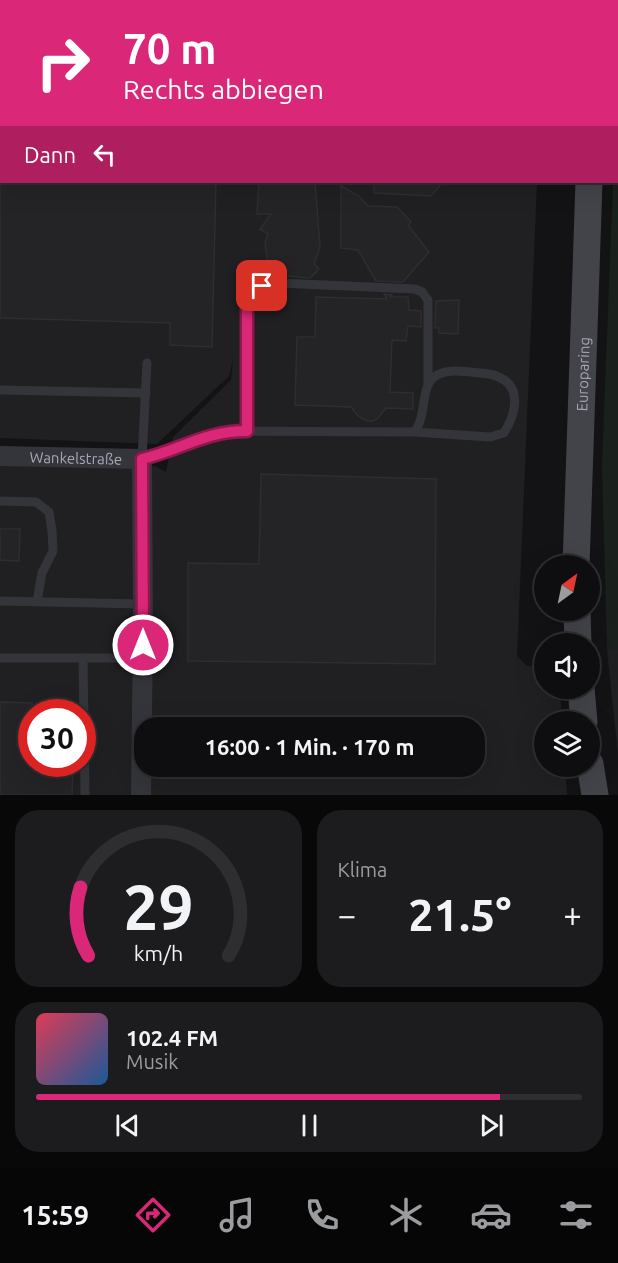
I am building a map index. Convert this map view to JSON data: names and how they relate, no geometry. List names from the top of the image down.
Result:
{
  "streets": {
    "street": ["Europaring", "Wankelstraße"]
  },
  "north": "top right",
  "page": {
    "turn": ["70 m", "Rechts abbiegen"],
    "then": "Dann",
    "limit": "30",
    "trip": "16:00 · 1 Min. · 170 m",
    "tile": "Klima",
    "heat": ["−", "21.5°", "+"],
    "song": ["102.4 FM", "Musik"],
    "tabs": "15:59",
    "gauge": ["29", "km/h"]
  }
}
